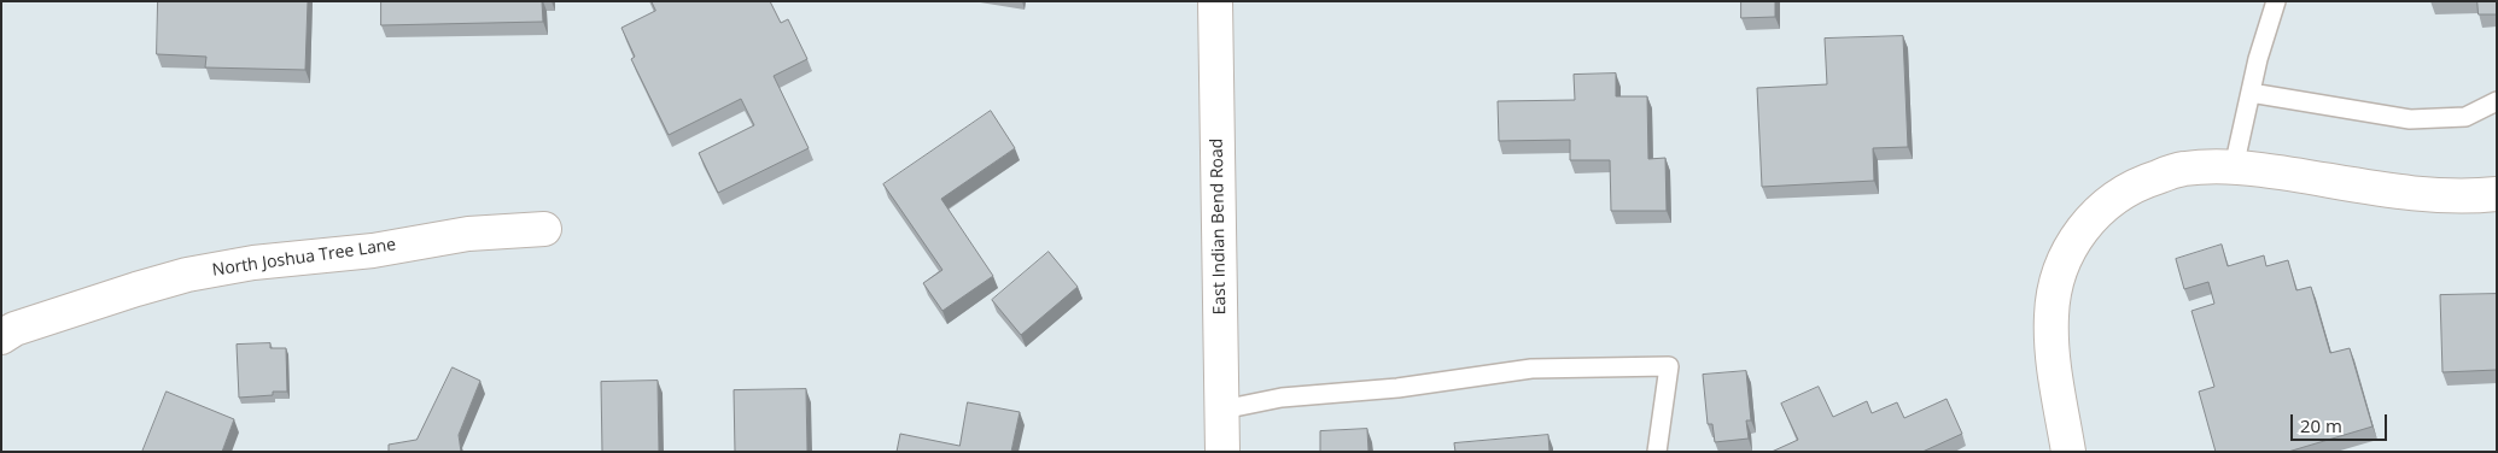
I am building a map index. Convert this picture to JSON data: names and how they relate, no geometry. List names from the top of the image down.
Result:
{
  "streets": {
    "street": ["East Indian Bend Road", "North Joshua Tree Lane"]
  },
  "scale_bar": "20 m"
}
